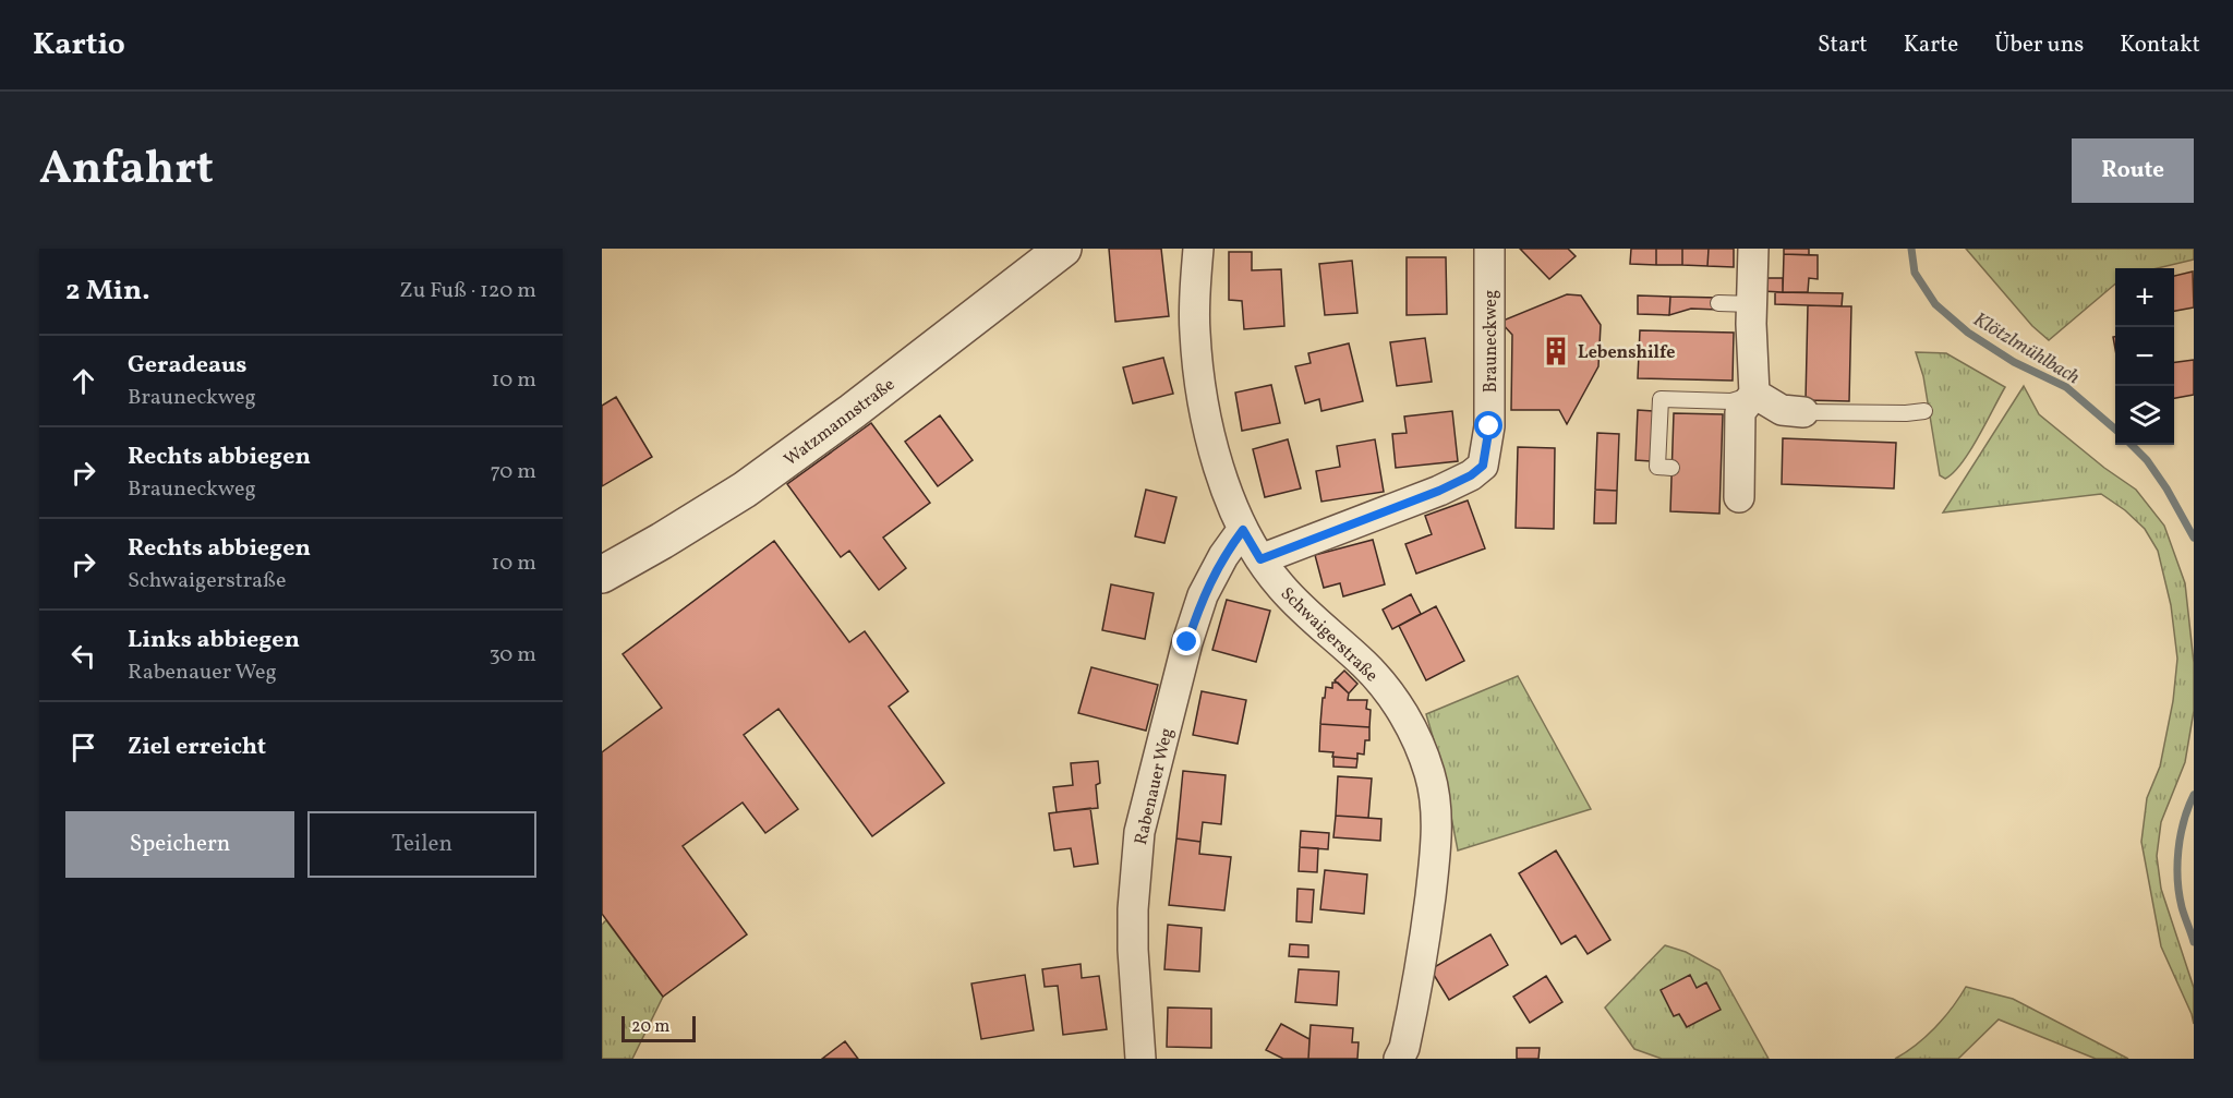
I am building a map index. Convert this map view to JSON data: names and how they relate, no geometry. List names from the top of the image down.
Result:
{
  "streets": {
    "street": [
      "Brauneckweg",
      "Watzmannstraße",
      "Schwaigerstraße",
      "Rabenauer Weg"
    ]
  },
  "crossings": [
    ["Brauneckweg", "Schwaigerstraße"],
    ["Schwaigerstraße", "Rabenauer Weg"]
  ],
  "water": ["Klötzlmühlbach"],
  "places": {
    "building": ["Lebenshilfe"]
  },
  "scale_bar": "20 m",
  "page": {
    "header": "Kartio",
    "nav": [
      "Start",
      "Karte",
      "Über uns",
      "Kontakt"
    ],
    "title": "Anfahrt",
    "buttons": [
      "Route",
      ["Speichern", "Teilen"]
    ],
    "heading": ["2 Min.", "Zu Fuß · 120 m"],
    "map_buttons": ["+", "−"],
    "list": [
      ["Geradeaus", "Brauneckweg", "10 m"],
      ["Rechts abbiegen", "Brauneckweg", "70 m"],
      ["Rechts abbiegen", "Schwaigerstraße", "10 m"],
      ["Links abbiegen", "Rabenauer Weg", "30 m"],
      "Ziel erreicht"
    ],
    "scale": "20 m"
  }
}
